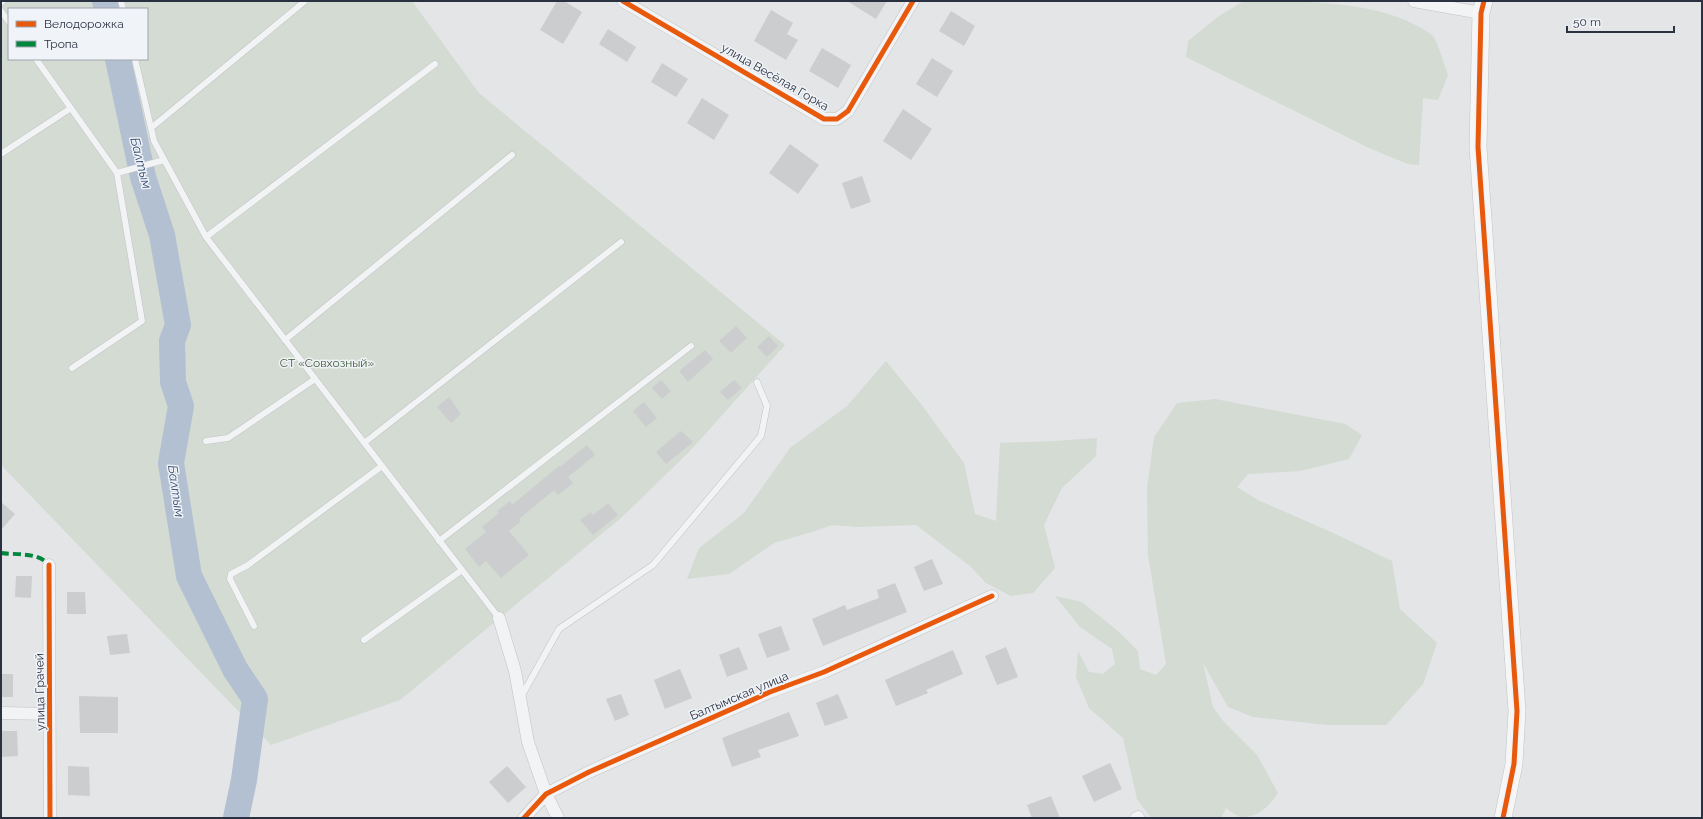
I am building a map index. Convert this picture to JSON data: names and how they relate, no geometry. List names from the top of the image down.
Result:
{
  "streets": {
    "street": ["улица Весёлая Горка", "улица Грачей", "Балтымская улица"]
  },
  "water": ["Балтым"],
  "parks": ["СТ «Совхозный»"],
  "legend": ["Велодорожка", "Тропа"],
  "scale_bar": "50 m"
}
